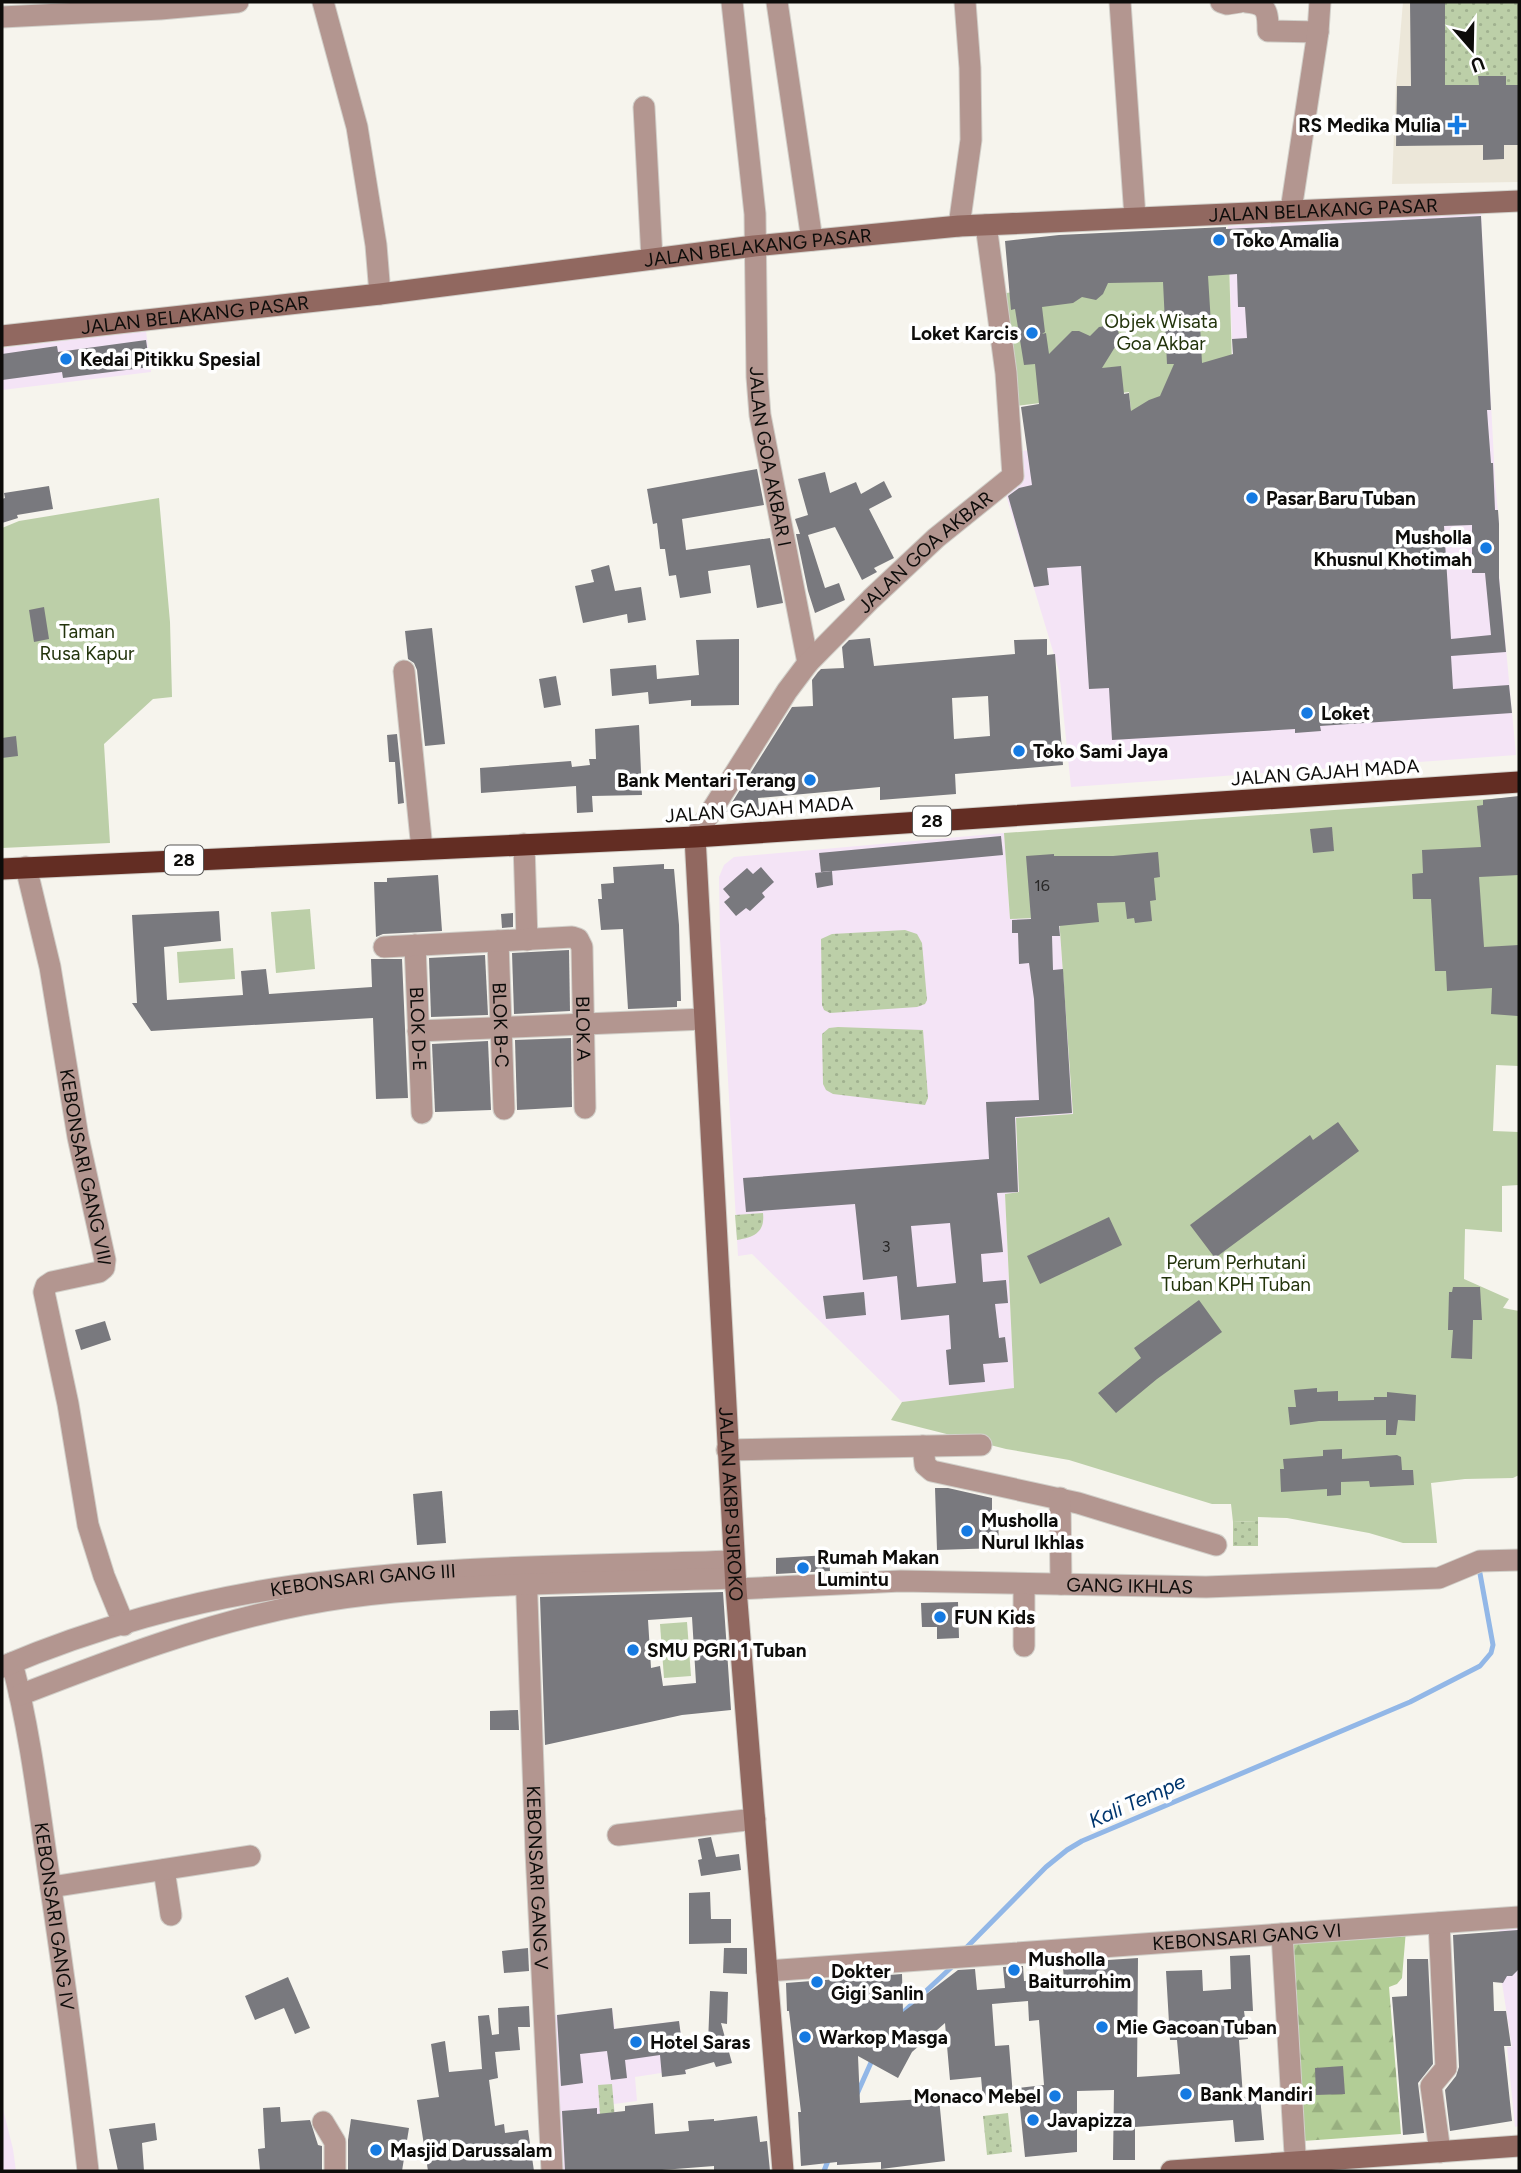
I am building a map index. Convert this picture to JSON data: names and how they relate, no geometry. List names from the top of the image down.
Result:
{
  "streets": {
    "highway": ["JALAN GAJAH MADA", "28"],
    "street": [
      "JALAN BELAKANG PASAR",
      "JALAN GOA AKBAR I",
      "JALAN GOA AKBAR",
      "BLOK B-C",
      "BLOK D-E",
      "BLOK A",
      "KEBONSARI GANG VIII",
      "JALAN AKBP SUROKO",
      "KEBONSARI GANG III",
      "GANG IKHLAS",
      "KEBONSARI GANG V",
      "KEBONSARI GANG IV",
      "KEBONSARI GANG VI"
    ]
  },
  "crossings": [
    ["JALAN BELAKANG PASAR", "JALAN GOA AKBAR I"],
    ["JALAN BELAKANG PASAR", "JALAN GOA AKBAR"],
    ["JALAN GOA AKBAR I", "JALAN GOA AKBAR"],
    ["JALAN GOA AKBAR", "JALAN GAJAH MADA"],
    ["JALAN GOA AKBAR", "JALAN AKBP SUROKO"],
    ["JALAN GAJAH MADA", "KEBONSARI GANG VIII"],
    ["JALAN GAJAH MADA", "JALAN AKBP SUROKO"],
    ["KEBONSARI GANG VIII", "KEBONSARI GANG III"],
    ["JALAN AKBP SUROKO", "KEBONSARI GANG III"],
    ["JALAN AKBP SUROKO", "GANG IKHLAS"],
    ["JALAN AKBP SUROKO", "KEBONSARI GANG VI"],
    ["KEBONSARI GANG III", "GANG IKHLAS"],
    ["KEBONSARI GANG III", "KEBONSARI GANG V"],
    ["KEBONSARI GANG III", "KEBONSARI GANG IV"]
  ],
  "water": ["Kali Tempe"],
  "parks": ["Objek Wisata Goa Akbar", "Taman Rusa Kapur", "Perum Perhutani Tuban KPH Tuban"],
  "places": {
    "health": ["RS Medika Mulia"],
    "other": [
      "Toko Amalia",
      "Loket Karcis",
      "Kedai Pitikku Spesial",
      "Pasar Baru Tuban",
      "Musholla Khusnul Khotimah",
      "Loket",
      "Toko Sami Jaya",
      "Bank Mentari Terang",
      "Musholla Nurul Ikhlas",
      "Rumah Makan Lumintu",
      "FUN Kids",
      "SMU PGRI 1 Tuban",
      "Musholla Baiturrohim",
      "Dokter Gigi Sanlin",
      "Mie Gacoan Tuban",
      "Warkop Masga",
      "Hotel Saras",
      "Bank Mandiri",
      "Monaco Mebel",
      "Javapizza",
      "Masjid Darussalam"
    ]
  },
  "house_numbers": ["16", "3"],
  "north": "bottom"
}
